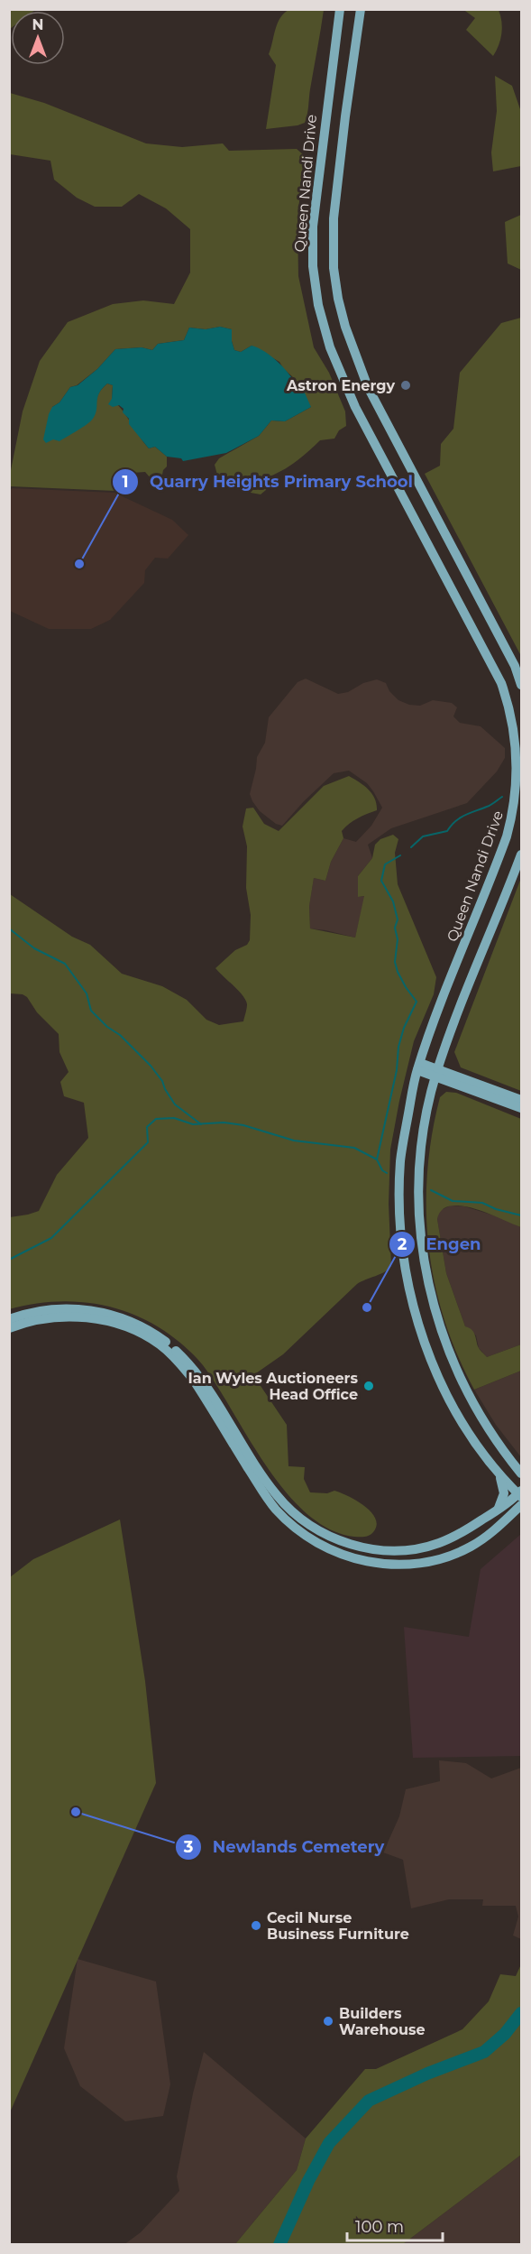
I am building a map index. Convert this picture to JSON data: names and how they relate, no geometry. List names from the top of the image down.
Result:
{
  "streets": {
    "main road": ["Queen Nandi Drive"]
  },
  "places": [
    "Astron Energy",
    "Quarry Heights Primary School",
    "Engen",
    "Ian Wyles Auctioneers Head Office",
    "Newlands Cemetery",
    "Cecil Nurse Business Furniture",
    "Builders Warehouse"
  ],
  "scale_bar": "100 m",
  "north": "top"
}
